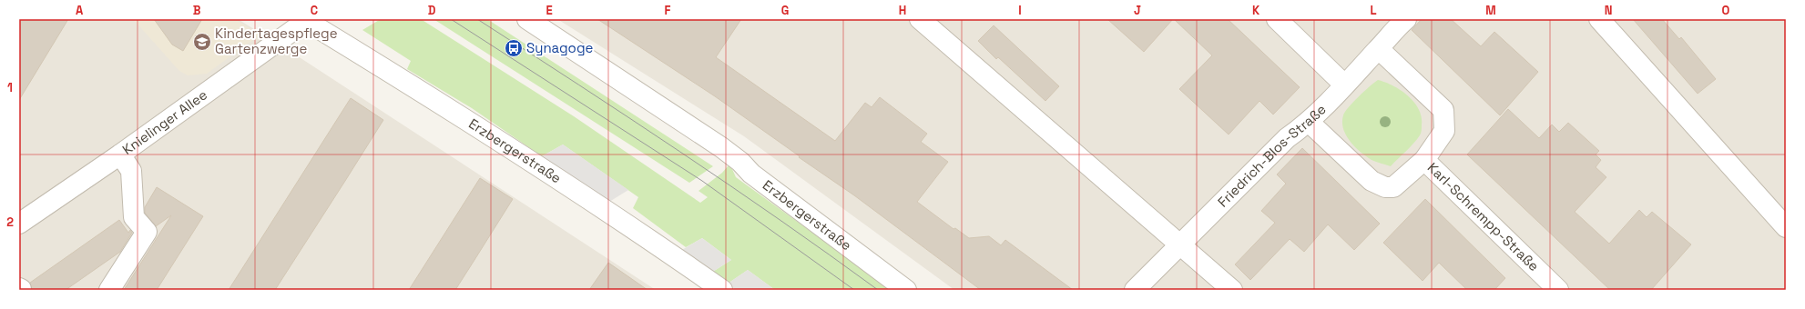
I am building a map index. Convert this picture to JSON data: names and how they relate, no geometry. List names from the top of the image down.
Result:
{
  "streets": {
    "street": [
      "Knielinger Allee",
      "Erzbergerstraße",
      "Friedrich-Blos-Straße",
      "Karl-Schrempp-Straße"
    ]
  },
  "crossings": [
    ["Knielinger Allee", "Erzbergerstraße"],
    ["Friedrich-Blos-Straße", "Karl-Schrempp-Straße"]
  ],
  "places": {
    "school or university": ["Kindertagespflege Gartenzwerge"],
    "bus stop": ["Synagoge"]
  },
  "grid": {
    "columns": [
      "A",
      "B",
      "C",
      "D",
      "E",
      "F",
      "G",
      "H",
      "I",
      "J",
      "K",
      "L",
      "M",
      "N",
      "O"
    ],
    "rows": ["1", "2"]
  }
}
